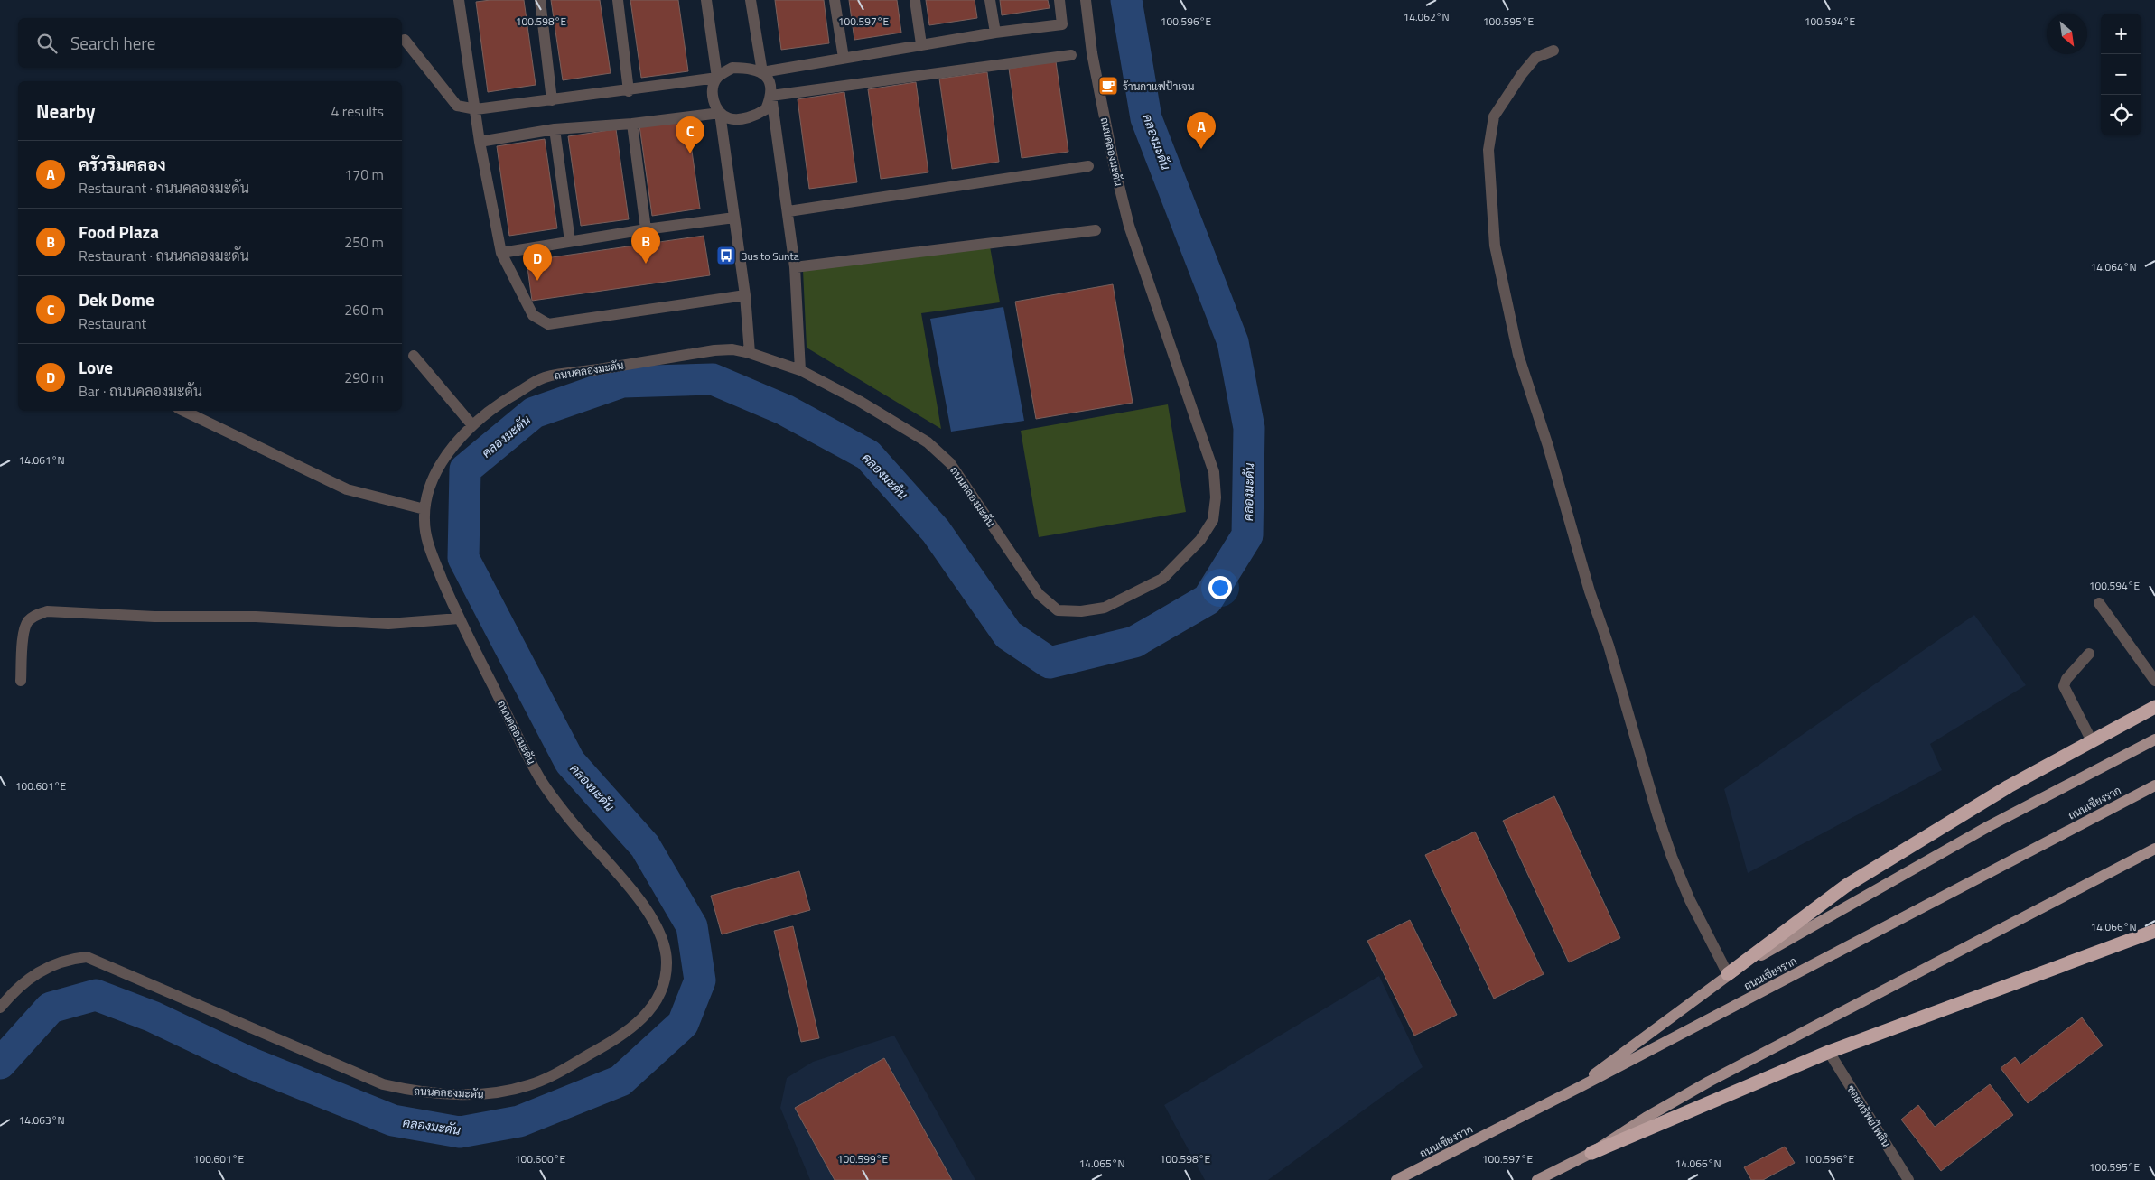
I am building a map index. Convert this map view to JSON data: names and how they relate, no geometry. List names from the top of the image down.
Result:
{
  "streets": {
    "main road": ["ถนนเชียงราก"],
    "street": ["ถนนคลองมะดัน", "ซอยทรัพย์ไพลิน"]
  },
  "water": ["คลองมะดัน"],
  "places": {
    "cafe": ["ร้านกาแฟป้าเจน"],
    "bus stop": ["Bus to Sunta"]
  },
  "north": "bottom right",
  "page": {
    "map_buttons": ["+", "−"],
    "search": "Search here",
    "heading": ["Nearby", "4 results"],
    "pins": [
      "A",
      "C",
      "B",
      "D"
    ],
    "list": [
      {
        "mark": "A",
        "name": "ครัวริมคลอง",
        "note": "Restaurant · ถนนคลองมะดัน",
        "value": "170 m"
      },
      {
        "mark": "B",
        "name": "Food Plaza",
        "note": "Restaurant · ถนนคลองมะดัน",
        "value": "250 m"
      },
      {
        "mark": "C",
        "name": "Dek Dome",
        "note": "Restaurant",
        "value": "260 m"
      },
      {
        "mark": "D",
        "name": "Love",
        "note": "Bar · ถนนคลองมะดัน",
        "value": "290 m"
      }
    ]
  },
  "coordinates": [
    "14.062°N",
    "100.598°E",
    "100.597°E",
    "100.596°E",
    "100.595°E",
    "100.594°E",
    "14.064°N",
    "14.061°N",
    "100.601°E",
    "14.066°N",
    "14.063°N",
    "100.600°E",
    "100.599°E",
    "14.065°N"
  ]
}
